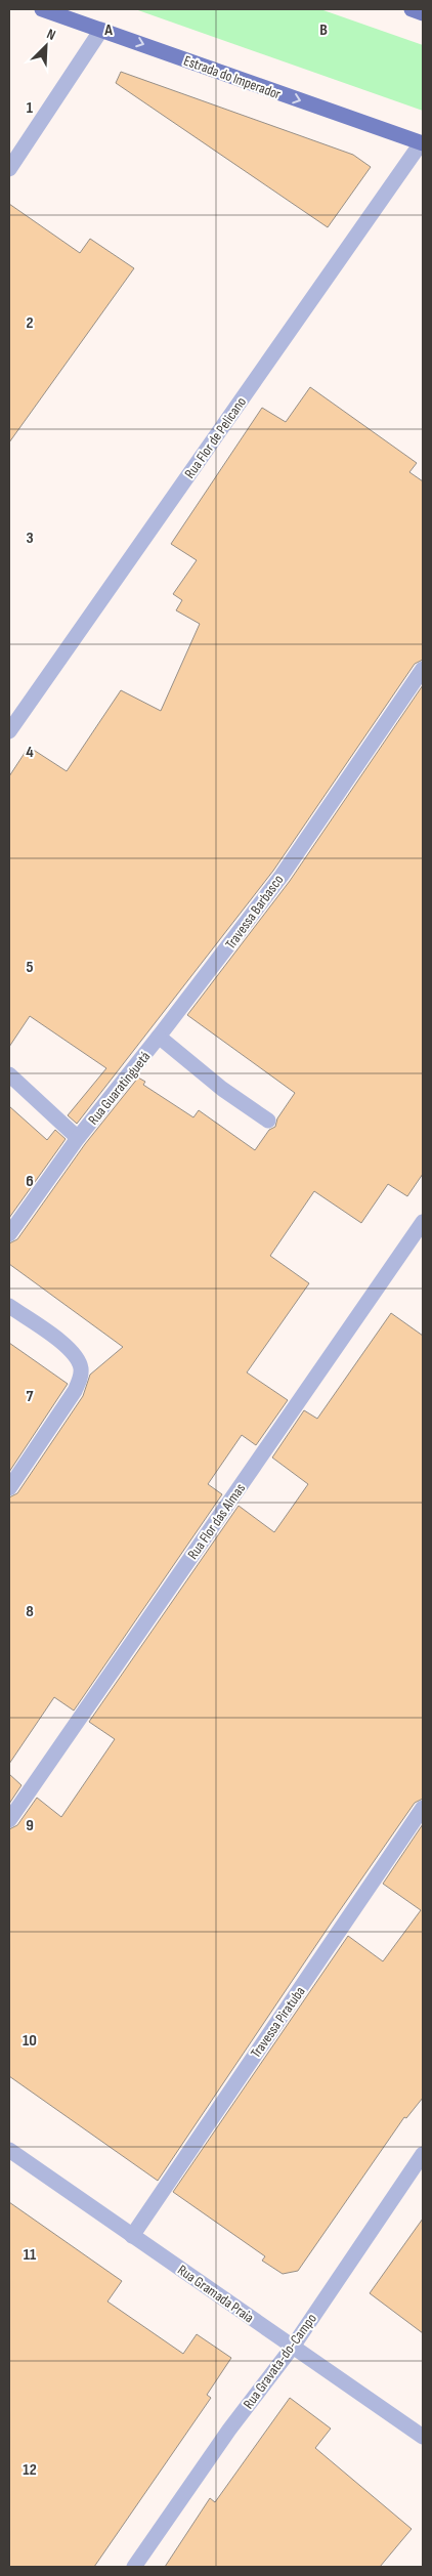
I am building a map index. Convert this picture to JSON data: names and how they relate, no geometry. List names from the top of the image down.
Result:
{
  "streets": {
    "main road": ["Estrada do Imperador"],
    "street": [
      "Rua Flor de Pelicano",
      "Travessa Barbasco",
      "Rua Guaratinguetá",
      "Rua Flor das Almas",
      "Travessa Piratuba",
      "Rua Gramada Praia",
      "Rua Gravata-do-Campo"
    ]
  },
  "crossings": [
    ["Estrada do Imperador", "Rua Flor de Pelicano"],
    ["Travessa Barbasco", "Rua Guaratinguetá"],
    ["Travessa Piratuba", "Rua Gramada Praia"],
    ["Rua Gramada Praia", "Rua Gravata-do-Campo"]
  ],
  "one_way": ["Estrada do Imperador"],
  "north": "top right",
  "grid": {
    "columns": ["A", "B"],
    "rows": [
      "1",
      "2",
      "3",
      "4",
      "5",
      "6",
      "7",
      "8",
      "9",
      "10",
      "11",
      "12"
    ]
  }
}
